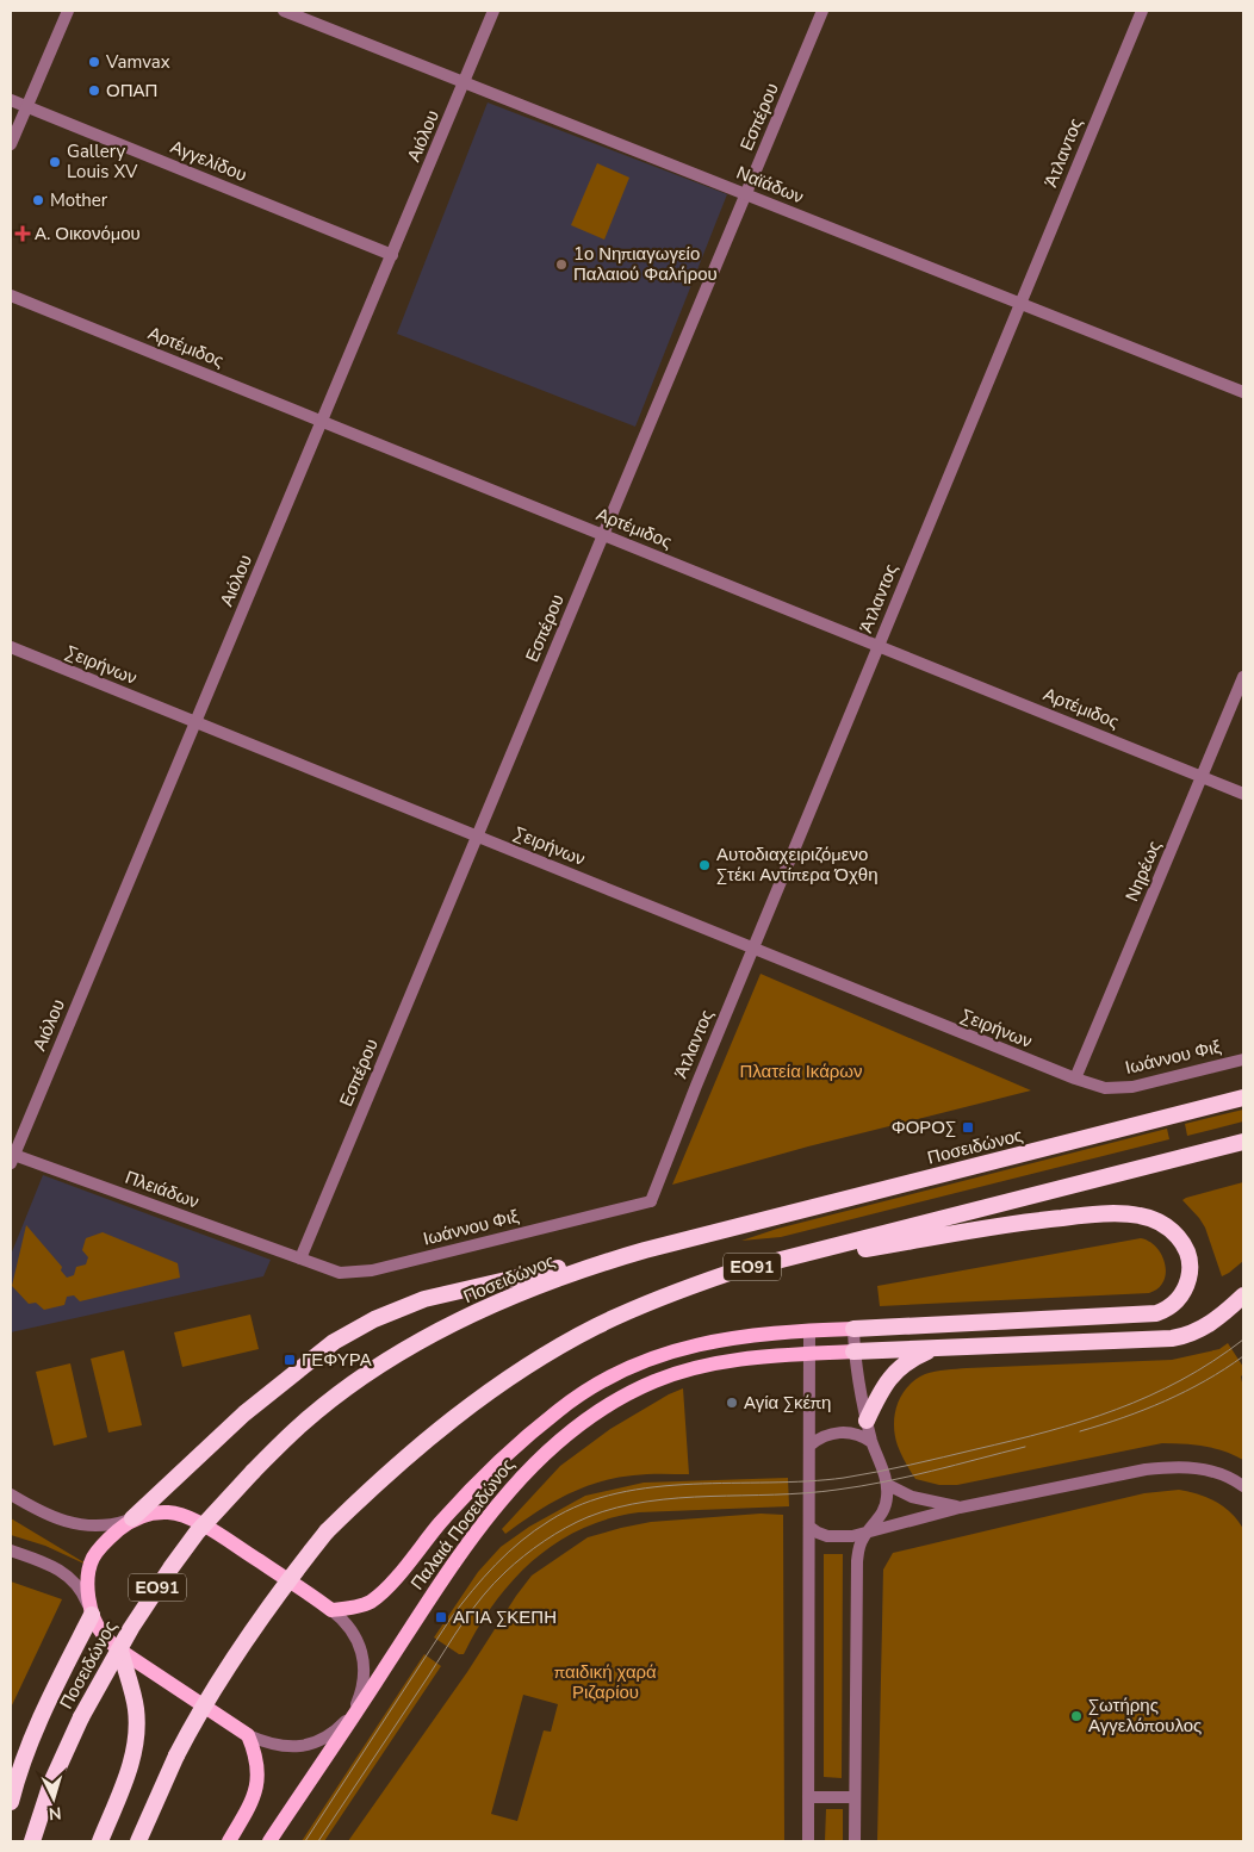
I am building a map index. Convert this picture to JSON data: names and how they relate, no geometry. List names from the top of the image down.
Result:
{
  "streets": {
    "highway": ["Ποσειδώνος", "ΕΟ91"],
    "main road": ["Παλαιά Ποσειδώνος"],
    "street": [
      "Εσπέρου",
      "Αιόλου",
      "Άτλαντος",
      "Αγγελίδου",
      "Ναϊάδων",
      "Αρτέμιδος",
      "Σειρήνων",
      "Νηρέως",
      "Ιωάννου Φιξ",
      "Πλειάδων"
    ]
  },
  "crossings": [
    ["Εσπέρου", "Ναϊάδων"],
    ["Εσπέρου", "Αρτέμιδος"],
    ["Εσπέρου", "Σειρήνων"],
    ["Εσπέρου", "Ιωάννου Φιξ"],
    ["Εσπέρου", "Πλειάδων"],
    ["Αιόλου", "Αγγελίδου"],
    ["Αιόλου", "Ναϊάδων"],
    ["Αιόλου", "Αρτέμιδος"],
    ["Αιόλου", "Σειρήνων"],
    ["Αιόλου", "Πλειάδων"],
    ["Άτλαντος", "Ναϊάδων"],
    ["Άτλαντος", "Αρτέμιδος"],
    ["Άτλαντος", "Σειρήνων"],
    ["Άτλαντος", "Ιωάννου Φιξ"],
    ["Αρτέμιδος", "Νηρέως"],
    ["Σειρήνων", "Νηρέως"],
    ["Σειρήνων", "Ιωάννου Φιξ"],
    ["Νηρέως", "Ιωάννου Φιξ"],
    ["Ιωάννου Φιξ", "Πλειάδων"]
  ],
  "parks": ["Πλατεία Ικάρων", "παιδική χαρά Ριζαρίου"],
  "places": {
    "other": [
      "Vamvax",
      "ΟΠΑΠ",
      "Gallery Louis XV",
      "Mother",
      "1ο Νηπιαγωγείο Παλαιού Φαλήρου",
      "Αυτοδιαχειριζόμενο Στέκι Αντίπερα Όχθη",
      "Αγία Σκέπη",
      "Σωτήρης Αγγελόπουλος"
    ],
    "health": ["Α. Οικονόμου"],
    "transit": ["ΦΟΡΟΣ", "ΓΕΦΥΡΑ", "ΑΓΙΑ ΣΚΕΠΗ"]
  },
  "north": "bottom"
}
